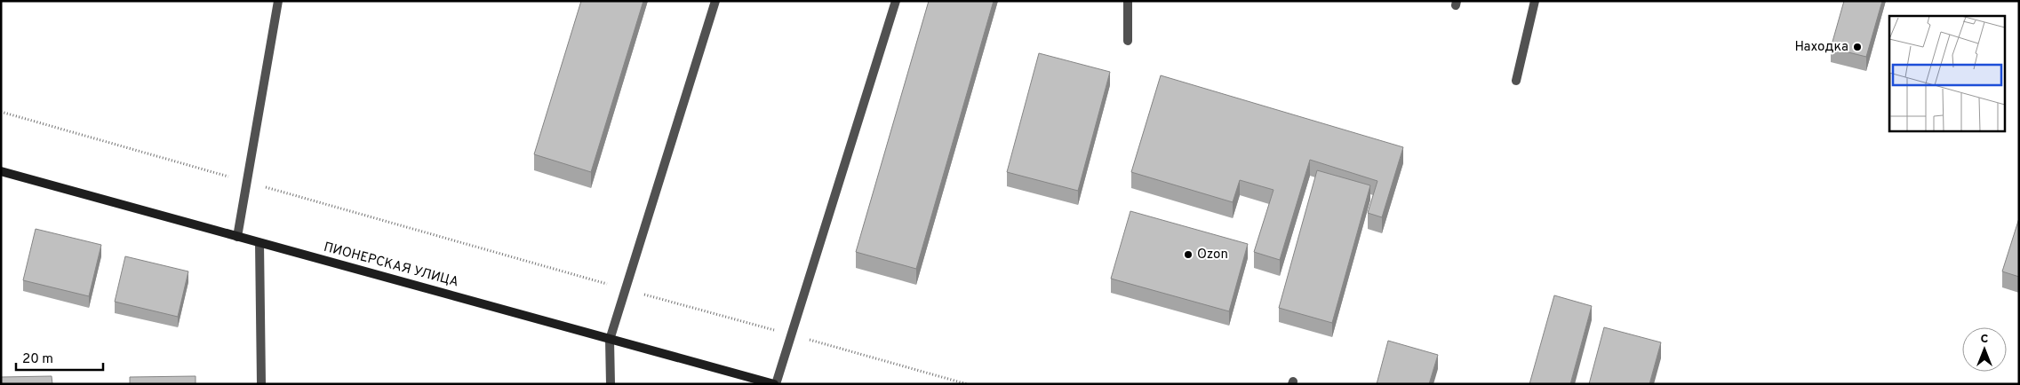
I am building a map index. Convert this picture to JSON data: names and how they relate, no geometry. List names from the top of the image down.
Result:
{
  "streets": {
    "street": ["ПИОНЕРСКАЯ УЛИЦА"]
  },
  "places": ["Находка", "Ozon"],
  "scale_bar": "20 m",
  "north": "top"
}
